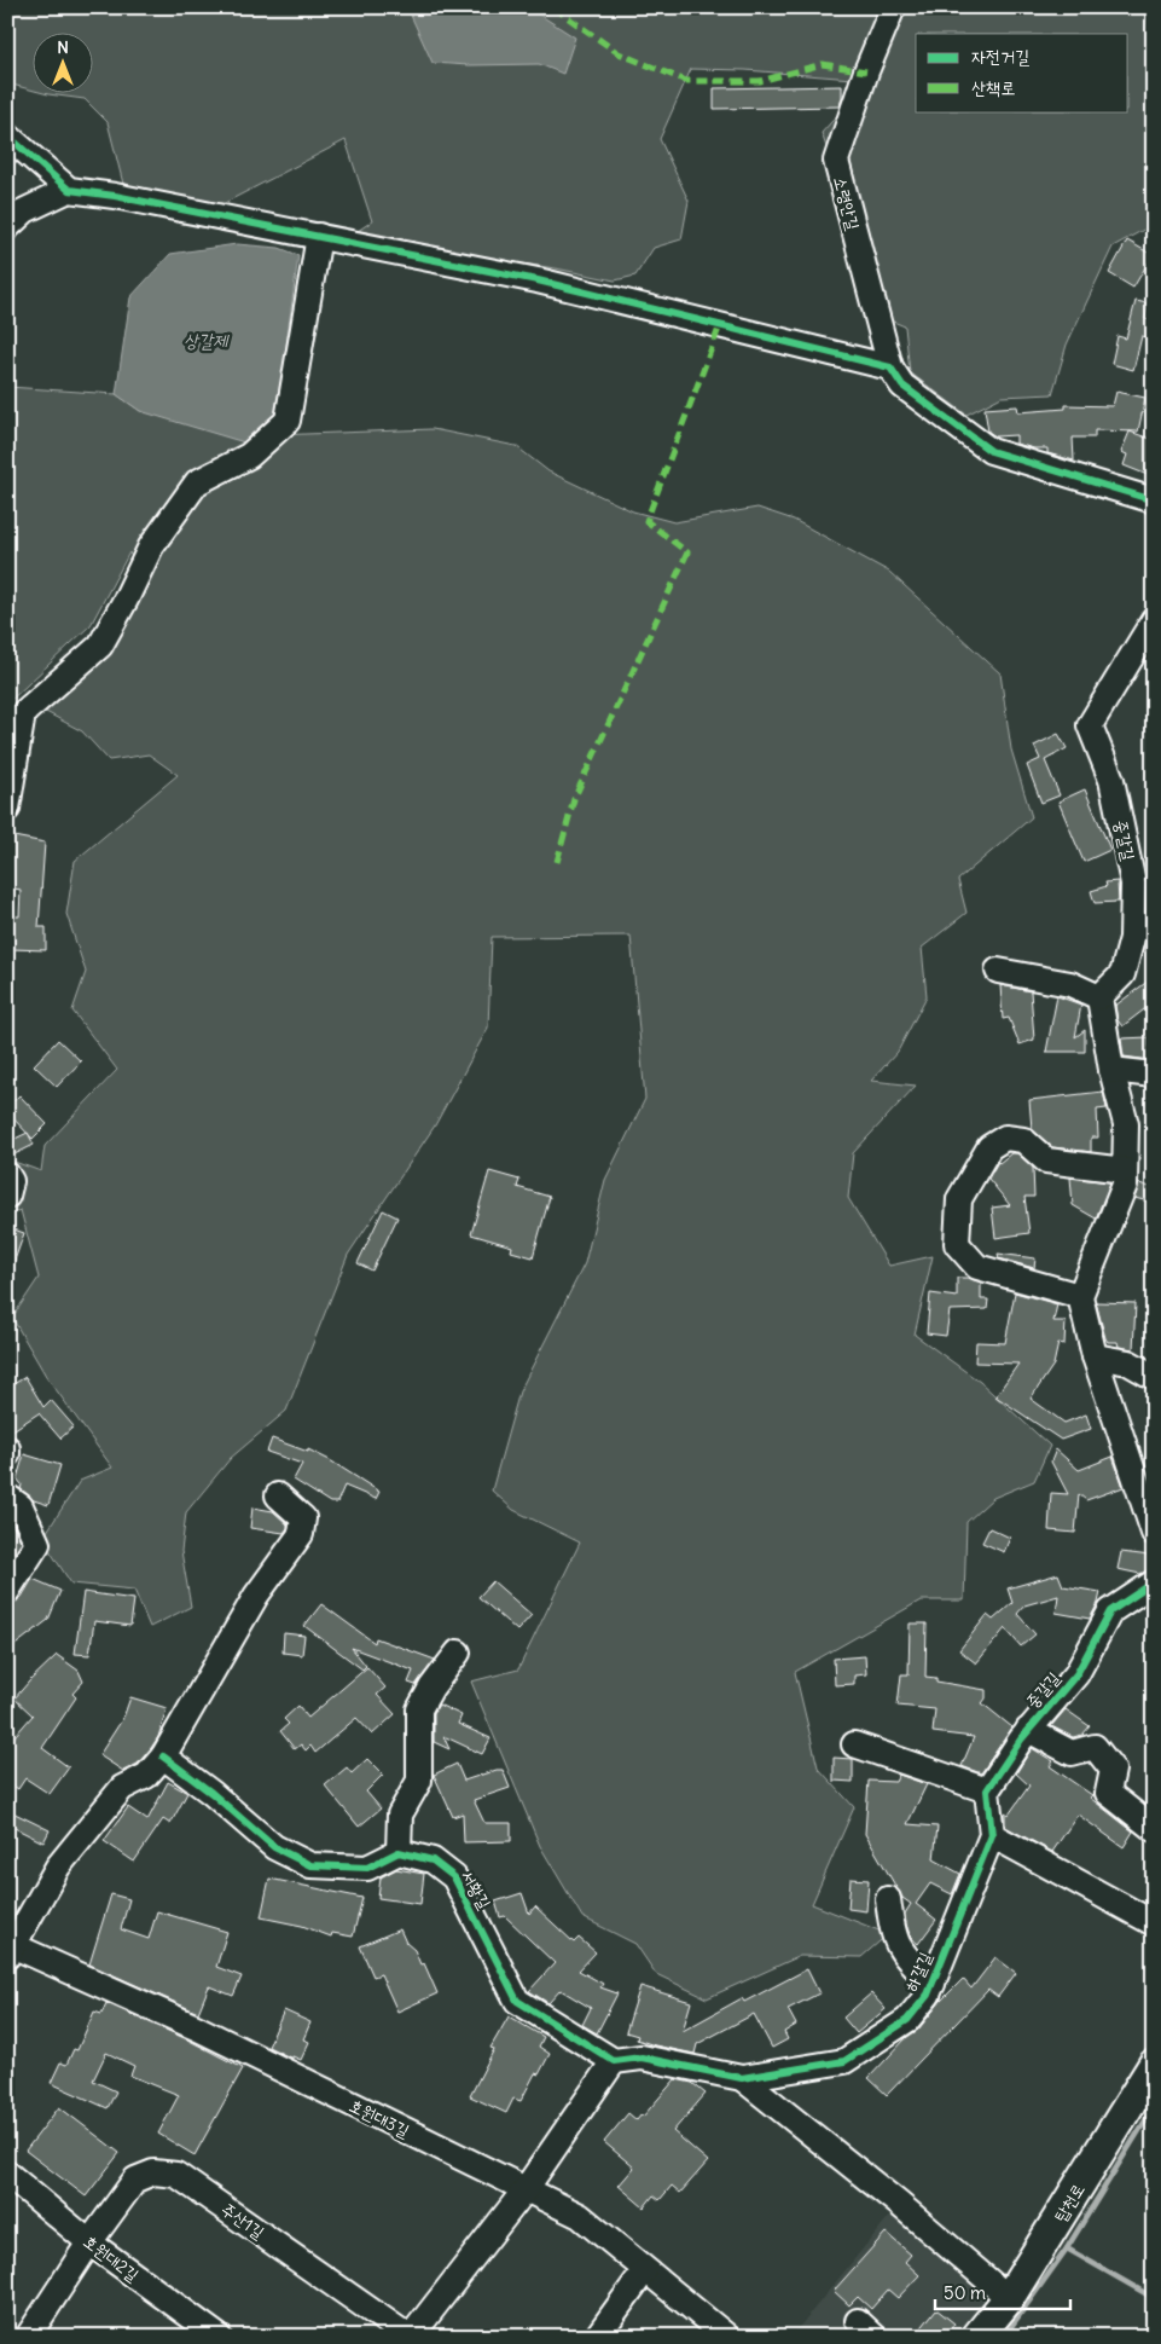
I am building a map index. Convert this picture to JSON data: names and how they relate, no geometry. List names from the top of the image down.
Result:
{
  "streets": {
    "main road": ["탑천로"],
    "street": [
      "소령안길",
      "중갈길",
      "서황길",
      "하갈길",
      "호원대3길",
      "주산1길",
      "호원대2길"
    ]
  },
  "crossings": [
    ["서황길", "주산1길"],
    ["호원대3길", "주산1길"],
    ["주산1길", "호원대2길"]
  ],
  "water": ["상갈제"],
  "legend": ["자전거길", "산책로"],
  "scale_bar": "50 m",
  "north": "top"
}
